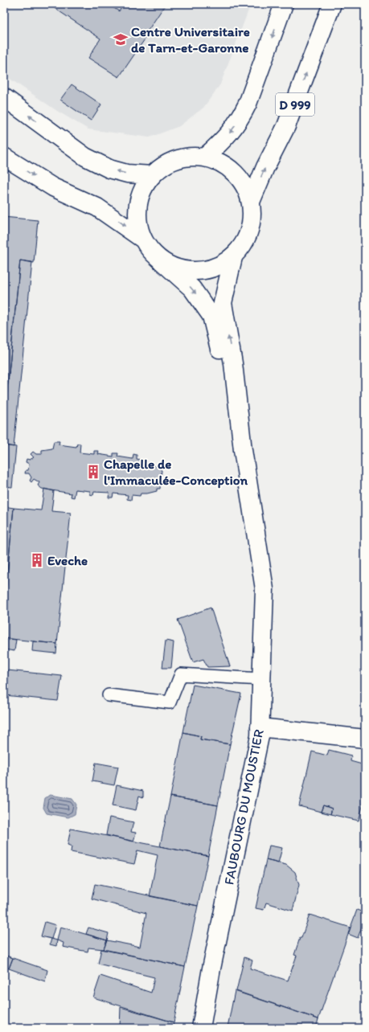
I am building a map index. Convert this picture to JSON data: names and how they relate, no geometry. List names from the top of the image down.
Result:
{
  "streets": {
    "main road": ["D 999", "FAUBOURG DU MOUSTIER"]
  },
  "crossings": [
    ["D 999", "FAUBOURG DU MOUSTIER"]
  ],
  "places": {
    "school or university": ["Centre Universitaire de Tarn-et-Garonne"],
    "building": ["Chapelle de l'Immaculée-Conception", "Eveche"]
  }
}
